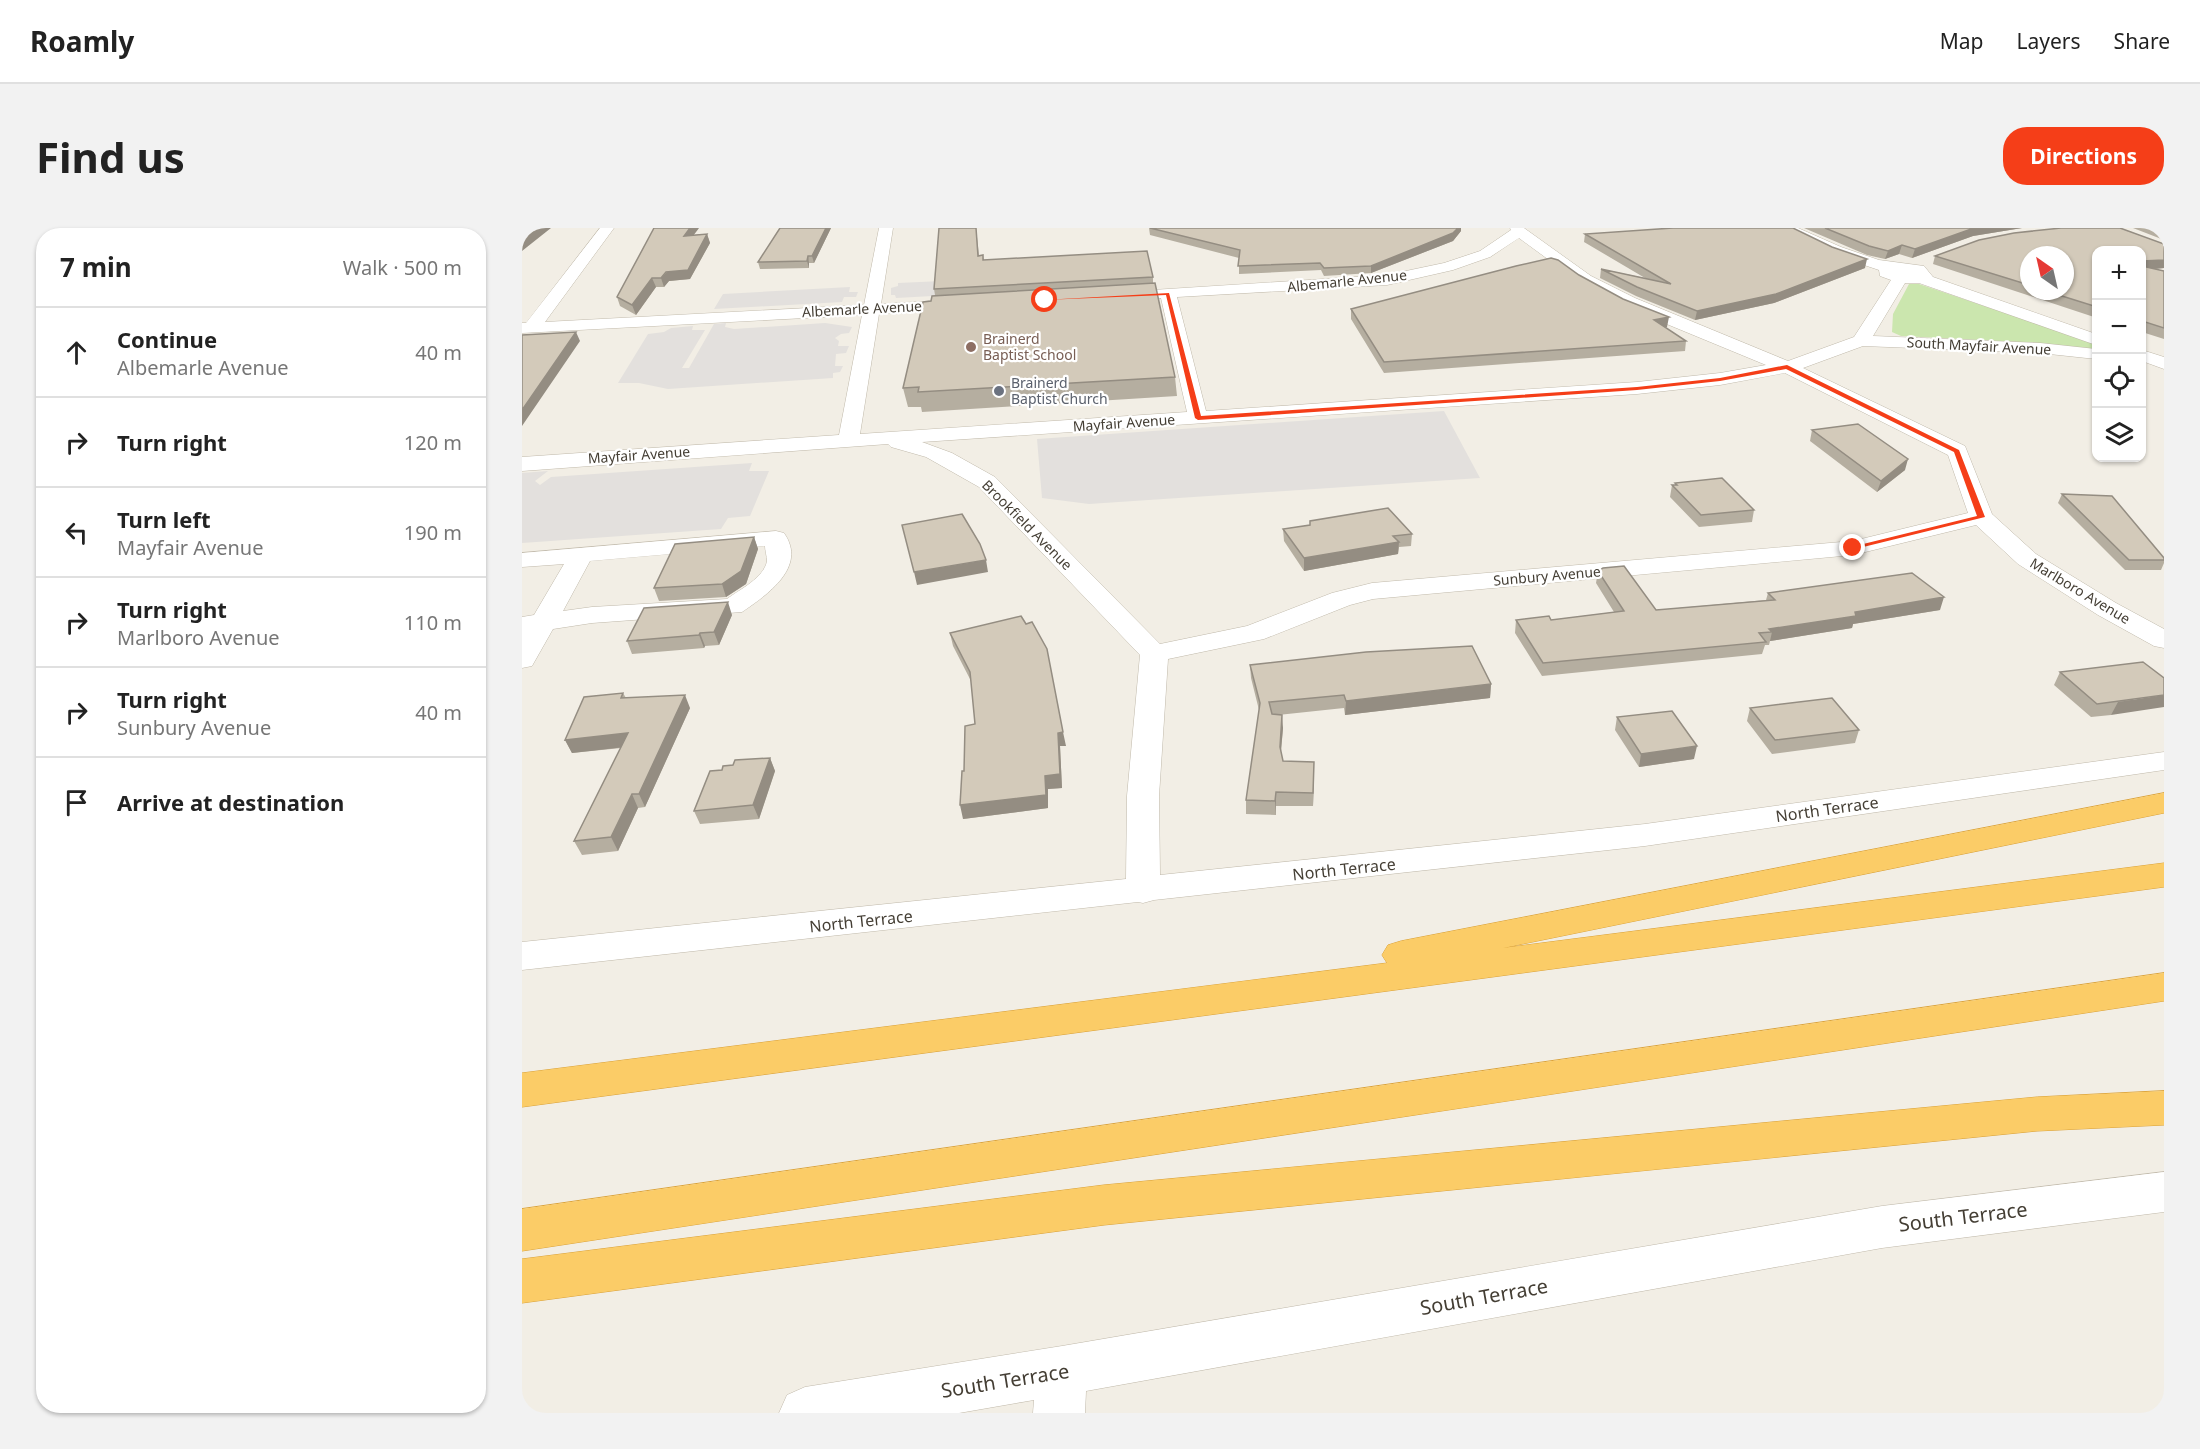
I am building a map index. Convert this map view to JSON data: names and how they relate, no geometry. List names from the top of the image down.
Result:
{
  "streets": {
    "street": [
      "Albemarle Avenue",
      "South Mayfair Avenue",
      "Mayfair Avenue",
      "Brookfield Avenue",
      "Sunbury Avenue",
      "Marlboro Avenue",
      "North Terrace",
      "South Terrace"
    ]
  },
  "crossings": [
    ["Albemarle Avenue", "Marlboro Avenue"],
    ["South Mayfair Avenue", "Mayfair Avenue"],
    ["Mayfair Avenue", "Brookfield Avenue"],
    ["Mayfair Avenue", "Marlboro Avenue"],
    ["Brookfield Avenue", "Sunbury Avenue"],
    ["Sunbury Avenue", "Marlboro Avenue"]
  ],
  "places": ["Brainerd Baptist School", "Brainerd Baptist Church"],
  "north": "top left",
  "page": {
    "header": "Roamly",
    "nav": ["Map", "Layers", "Share"],
    "buttons": "Directions",
    "title": "Find us",
    "heading": ["7 min", "Walk · 500 m"],
    "map_buttons": ["+", "−"],
    "list": [
      ["Continue", "Albemarle Avenue", "40 m"],
      ["Turn right", "120 m"],
      ["Turn left", "Mayfair Avenue", "190 m"],
      ["Turn right", "Marlboro Avenue", "110 m"],
      ["Turn right", "Sunbury Avenue", "40 m"],
      "Arrive at destination"
    ]
  }
}
